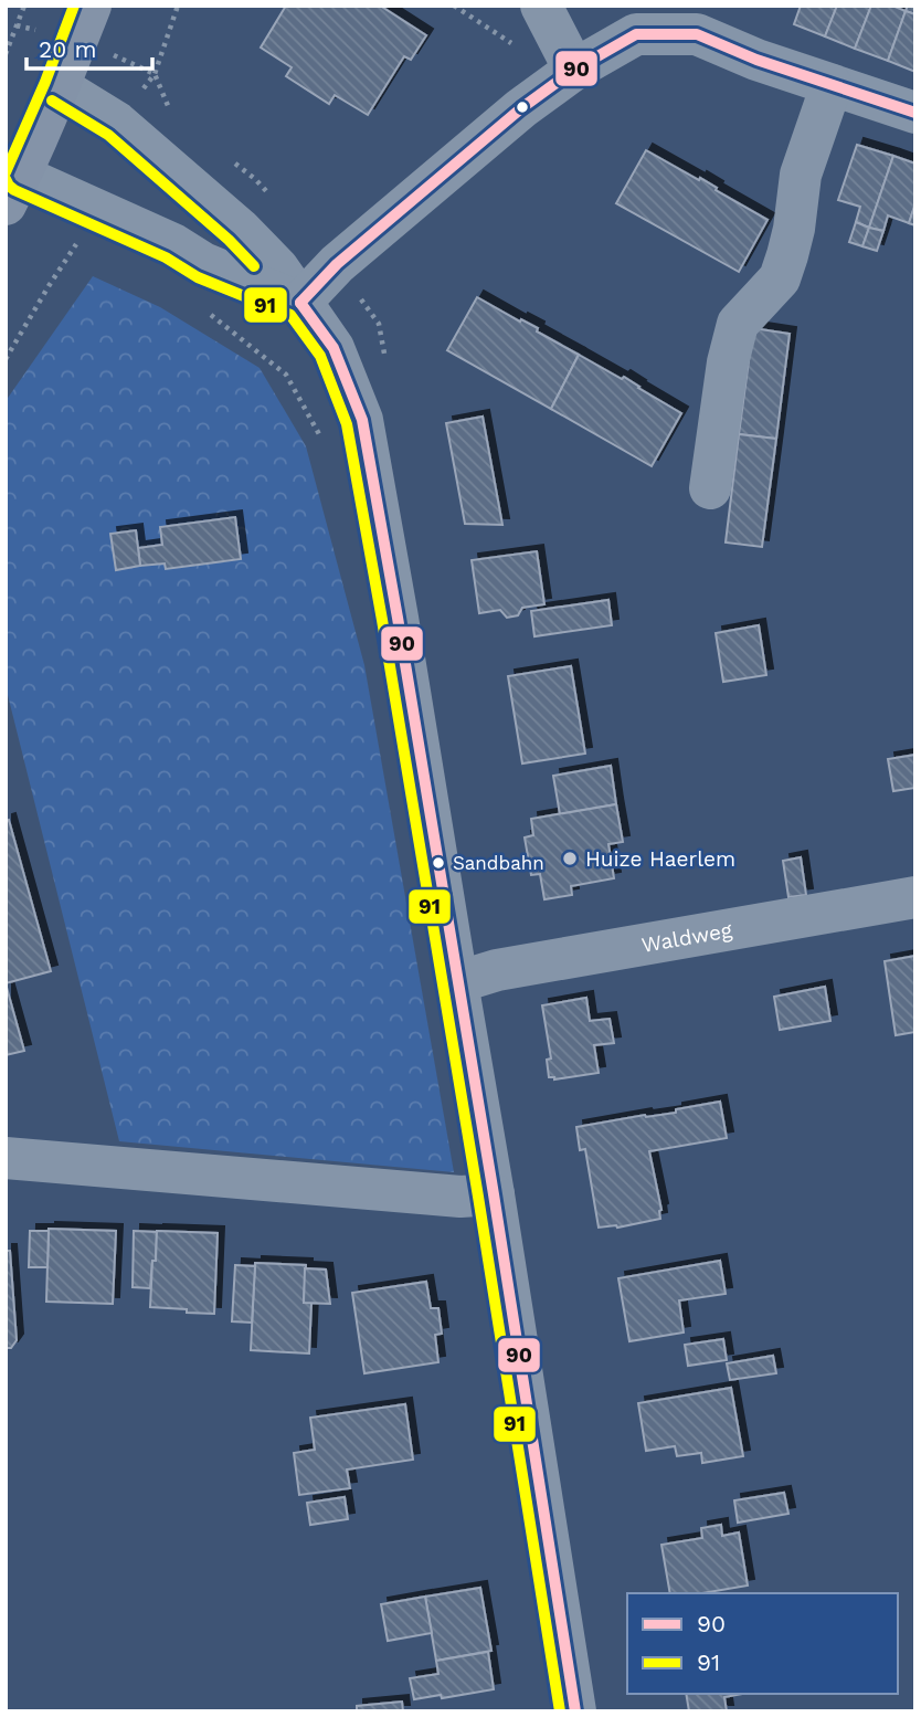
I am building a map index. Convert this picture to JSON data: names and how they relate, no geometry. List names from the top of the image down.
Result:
{
  "streets": {
    "street": ["Waldweg"]
  },
  "places": ["Huize Haerlem", "Sandbahn"],
  "lines": ["transit line 91", "transit line 90"],
  "legend": ["90", "91"],
  "scale_bar": "20 m"
}
